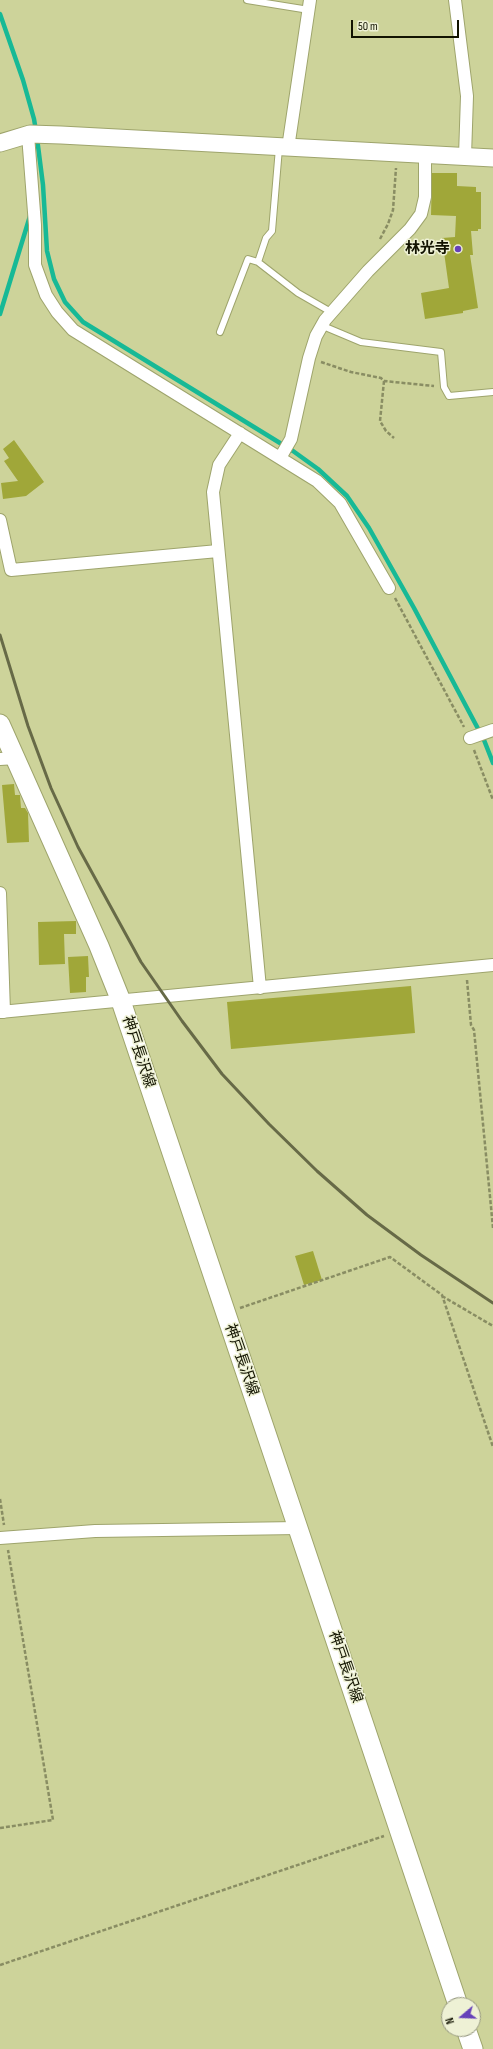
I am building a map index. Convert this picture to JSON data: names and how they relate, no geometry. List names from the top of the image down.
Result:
{
  "streets": {
    "main road": ["神戸長沢線"]
  },
  "places": ["林光寺"],
  "scale_bar": "50 m",
  "north": "left"
}
